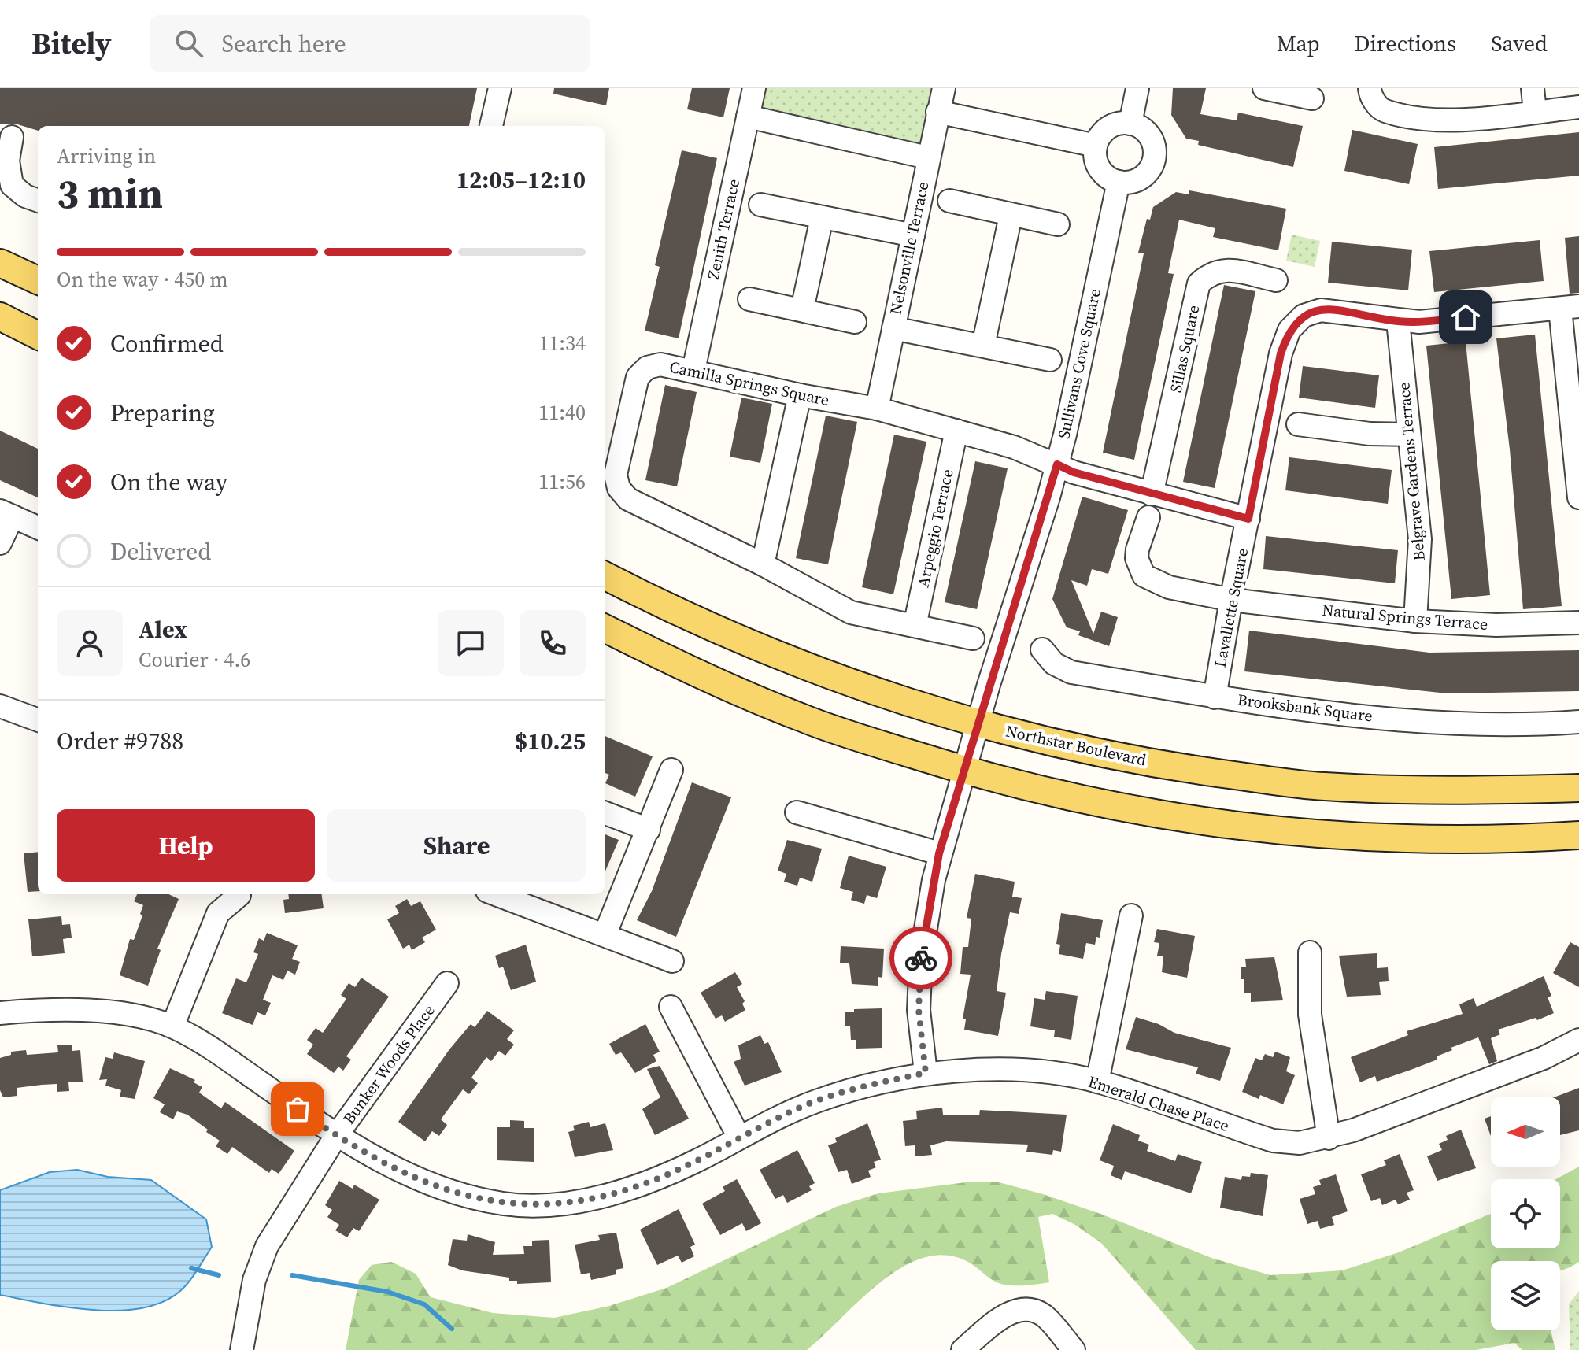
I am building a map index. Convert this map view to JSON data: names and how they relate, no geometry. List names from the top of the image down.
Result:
{
  "streets": {
    "main road": ["Northstar Boulevard"],
    "street": [
      "Zenith Terrace",
      "Nelsonville Terrace",
      "Sillas Square",
      "Sullivans Cove Square",
      "Camilla Springs Square",
      "Belgrave Gardens Terrace",
      "Arpeggio Terrace",
      "Lavallette Square",
      "Natural Springs Terrace",
      "Brooksbank Square",
      "Bunker Woods Place",
      "Emerald Chase Place"
    ]
  },
  "crossings": [
    ["Zenith Terrace", "Camilla Springs Square"],
    ["Nelsonville Terrace", "Camilla Springs Square"],
    ["Sillas Square", "Camilla Springs Square"],
    ["Sullivans Cove Square", "Camilla Springs Square"],
    ["Sullivans Cove Square", "Northstar Boulevard"],
    ["Sullivans Cove Square", "Emerald Chase Place"],
    ["Camilla Springs Square", "Arpeggio Terrace"],
    ["Camilla Springs Square", "Lavallette Square"],
    ["Belgrave Gardens Terrace", "Lavallette Square"],
    ["Belgrave Gardens Terrace", "Natural Springs Terrace"],
    ["Lavallette Square", "Natural Springs Terrace"],
    ["Lavallette Square", "Brooksbank Square"],
    ["Bunker Woods Place", "Emerald Chase Place"]
  ],
  "north": "left",
  "page": {
    "header": "Bitely",
    "search": "Search here",
    "nav": ["Map", "Directions", "Saved"],
    "heading": ["3 min", "Arriving in", "12:05–12:10"],
    "panel": [
      "Alex",
      "Courier · 4.6",
      "Order #9788",
      "$10.25"
    ],
    "bar": "On the way · 450 m",
    "list": [
      ["Confirmed", "11:34"],
      ["Preparing", "11:40"],
      ["On the way", "11:56"],
      "Delivered"
    ],
    "buttons": ["Help", "Share"]
  }
}
